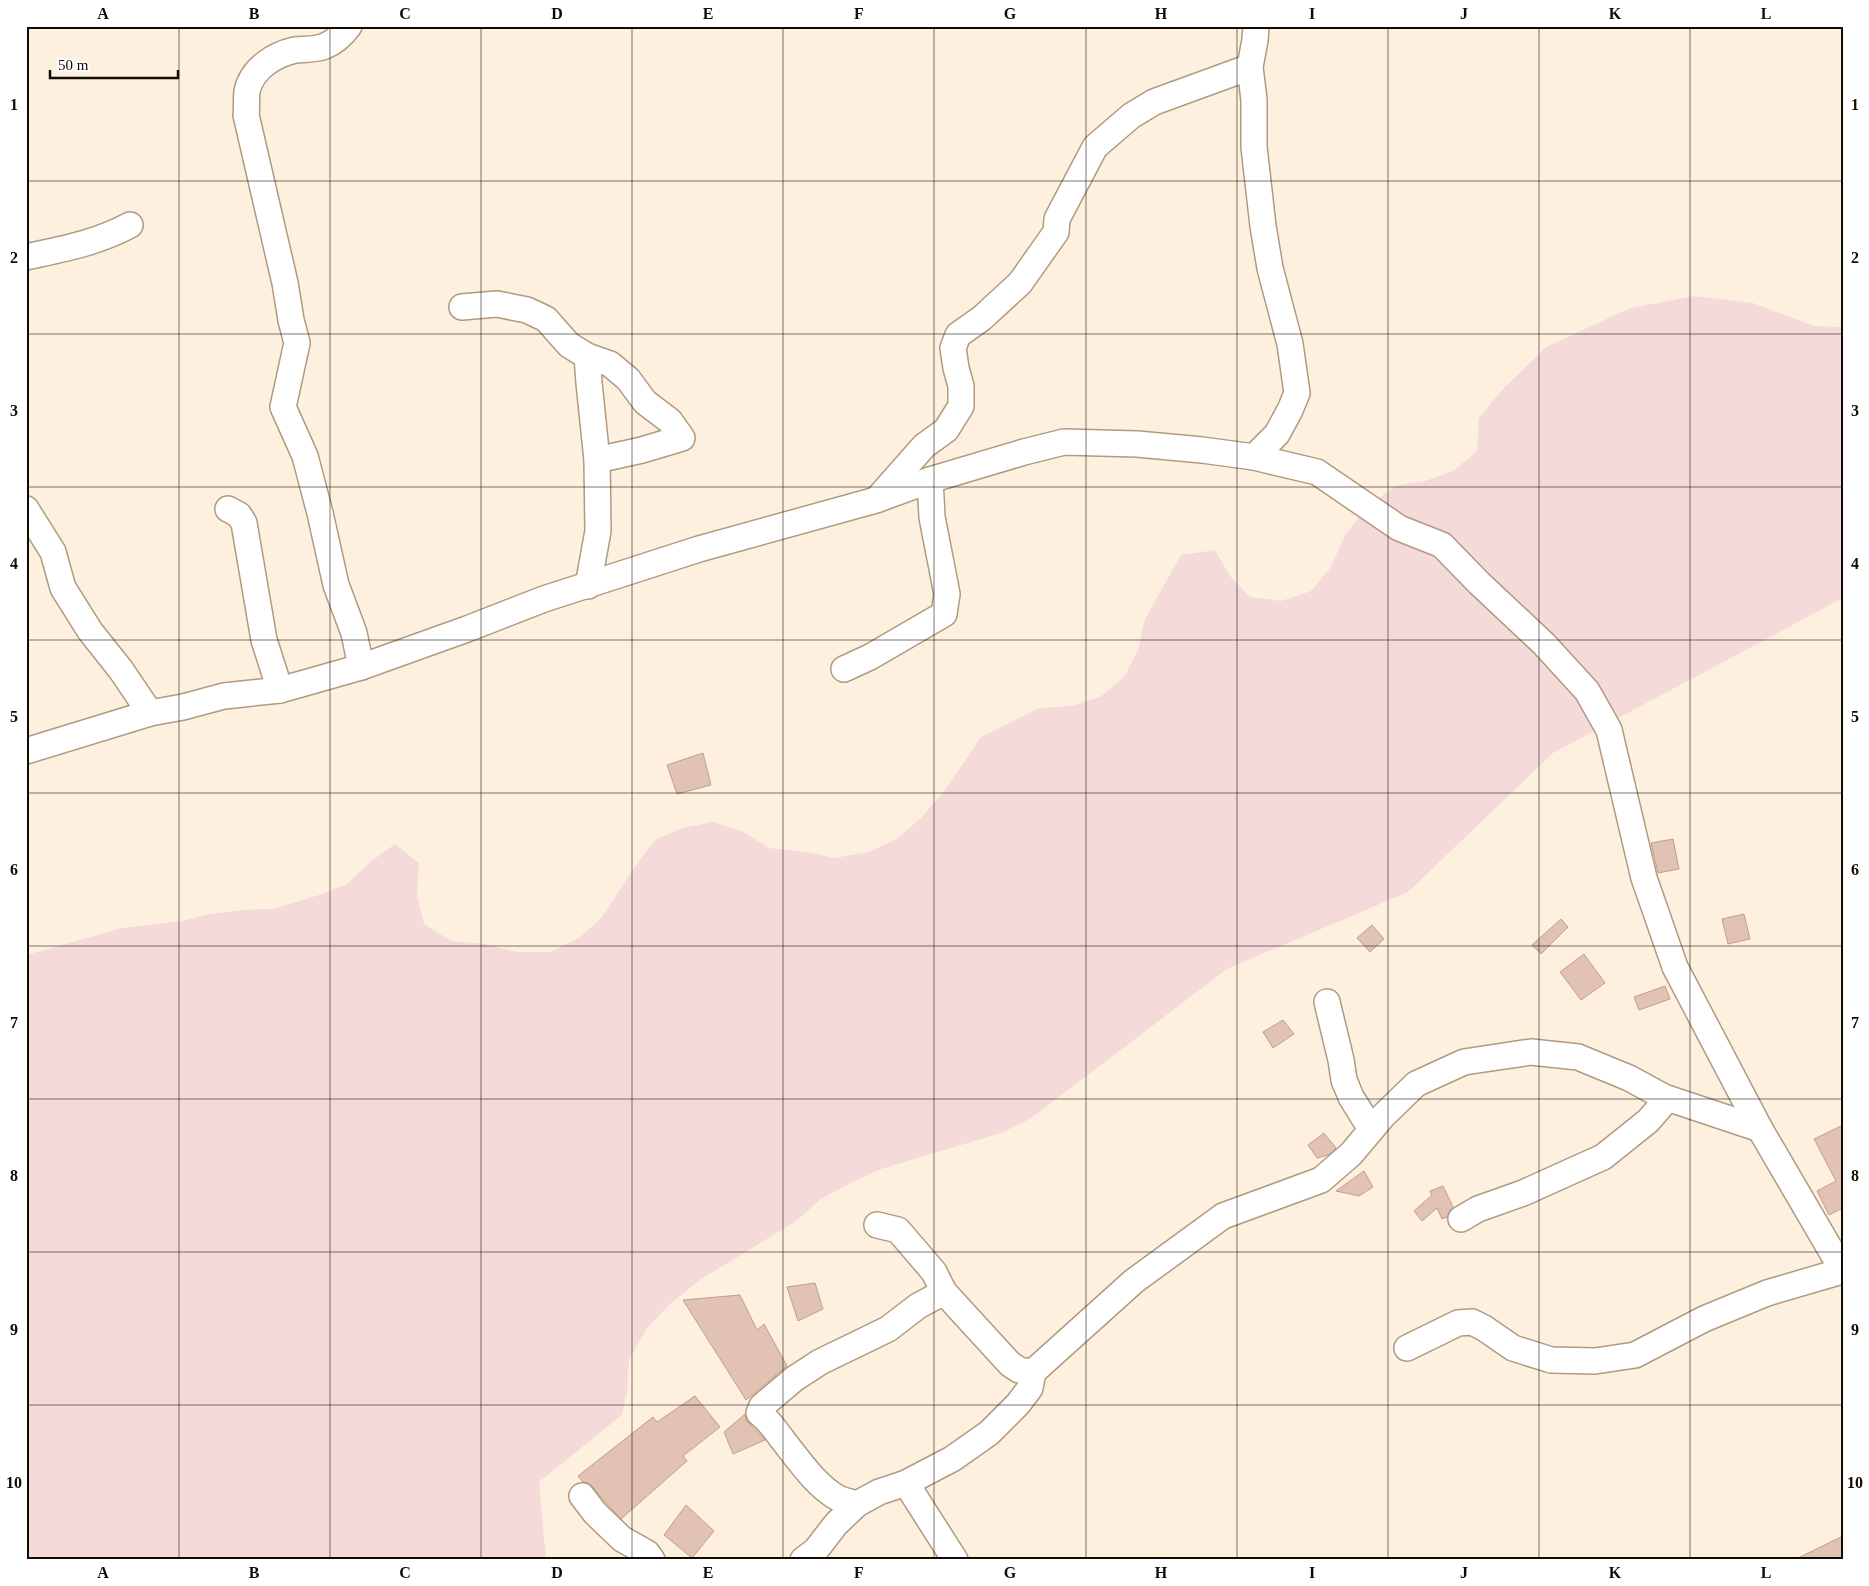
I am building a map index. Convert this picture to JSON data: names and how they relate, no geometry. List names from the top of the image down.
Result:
{
  "scale_bar": "50 m",
  "grid": {
    "columns": [
      "A",
      "B",
      "C",
      "D",
      "E",
      "F",
      "G",
      "H",
      "I",
      "J",
      "K",
      "L"
    ],
    "rows": [
      "1",
      "2",
      "3",
      "4",
      "5",
      "6",
      "7",
      "8",
      "9",
      "10"
    ]
  }
}
